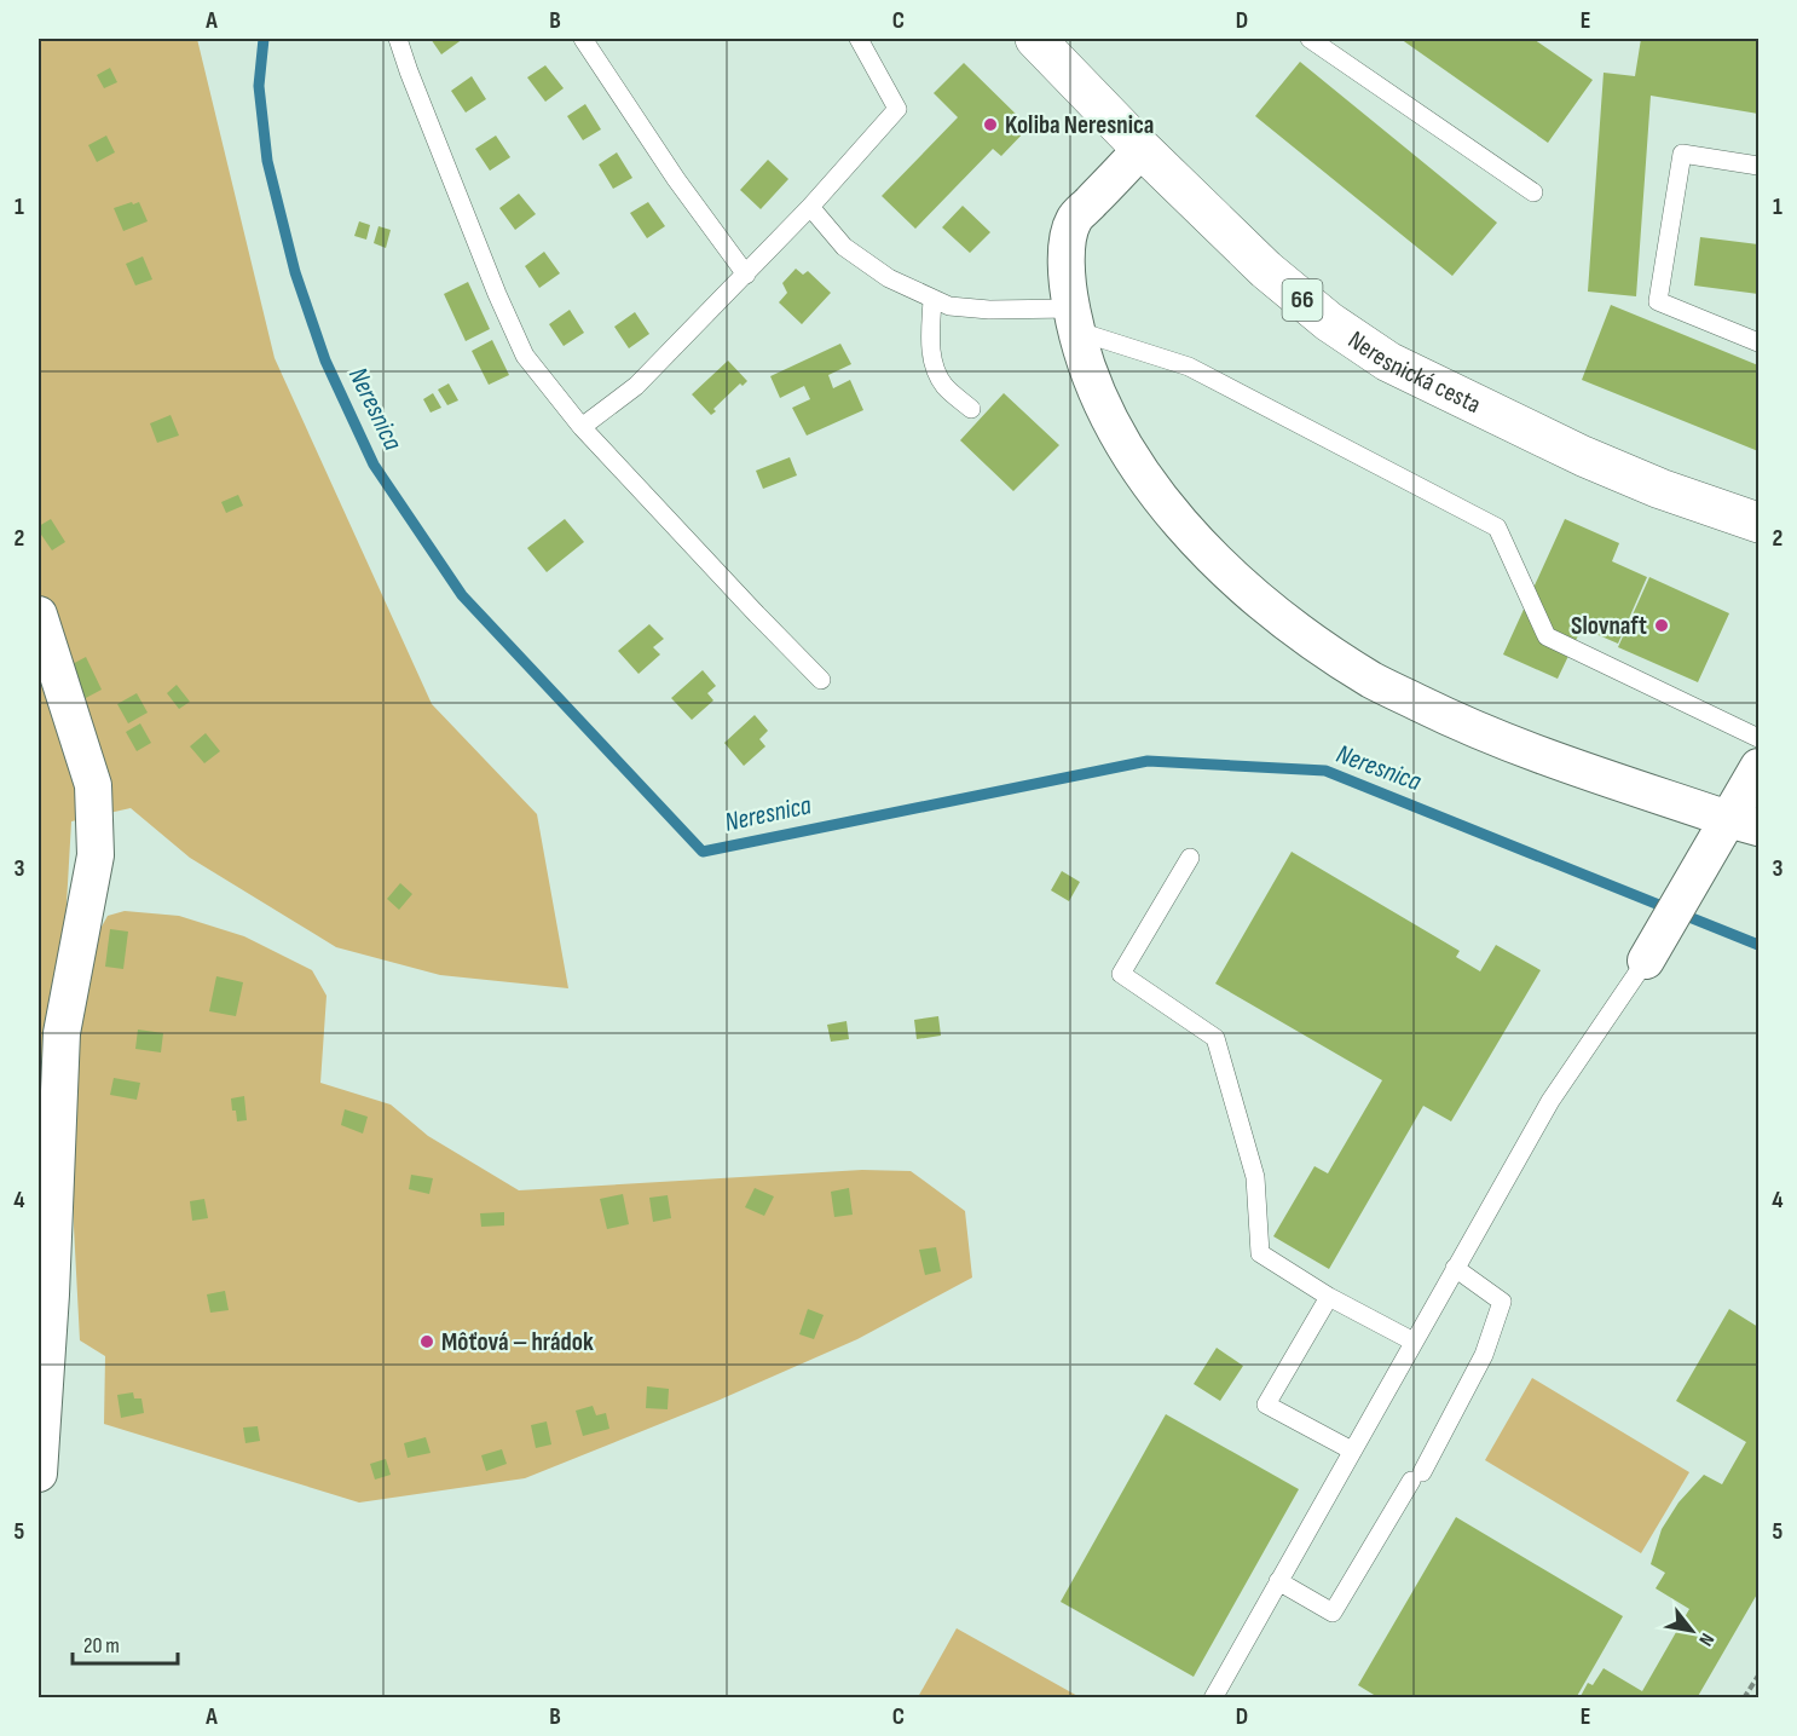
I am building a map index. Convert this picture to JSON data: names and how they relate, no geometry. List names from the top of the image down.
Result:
{
  "streets": {
    "main road": ["66", "Neresnická cesta"]
  },
  "water": ["Neresnica"],
  "places": ["Koliba Neresnica", "Slovnaft", "Môťová – hrádok"],
  "scale_bar": "20 m",
  "north": "bottom right",
  "grid": {
    "columns": [
      "A",
      "B",
      "C",
      "D",
      "E"
    ],
    "rows": [
      "1",
      "2",
      "3",
      "4",
      "5"
    ]
  }
}
